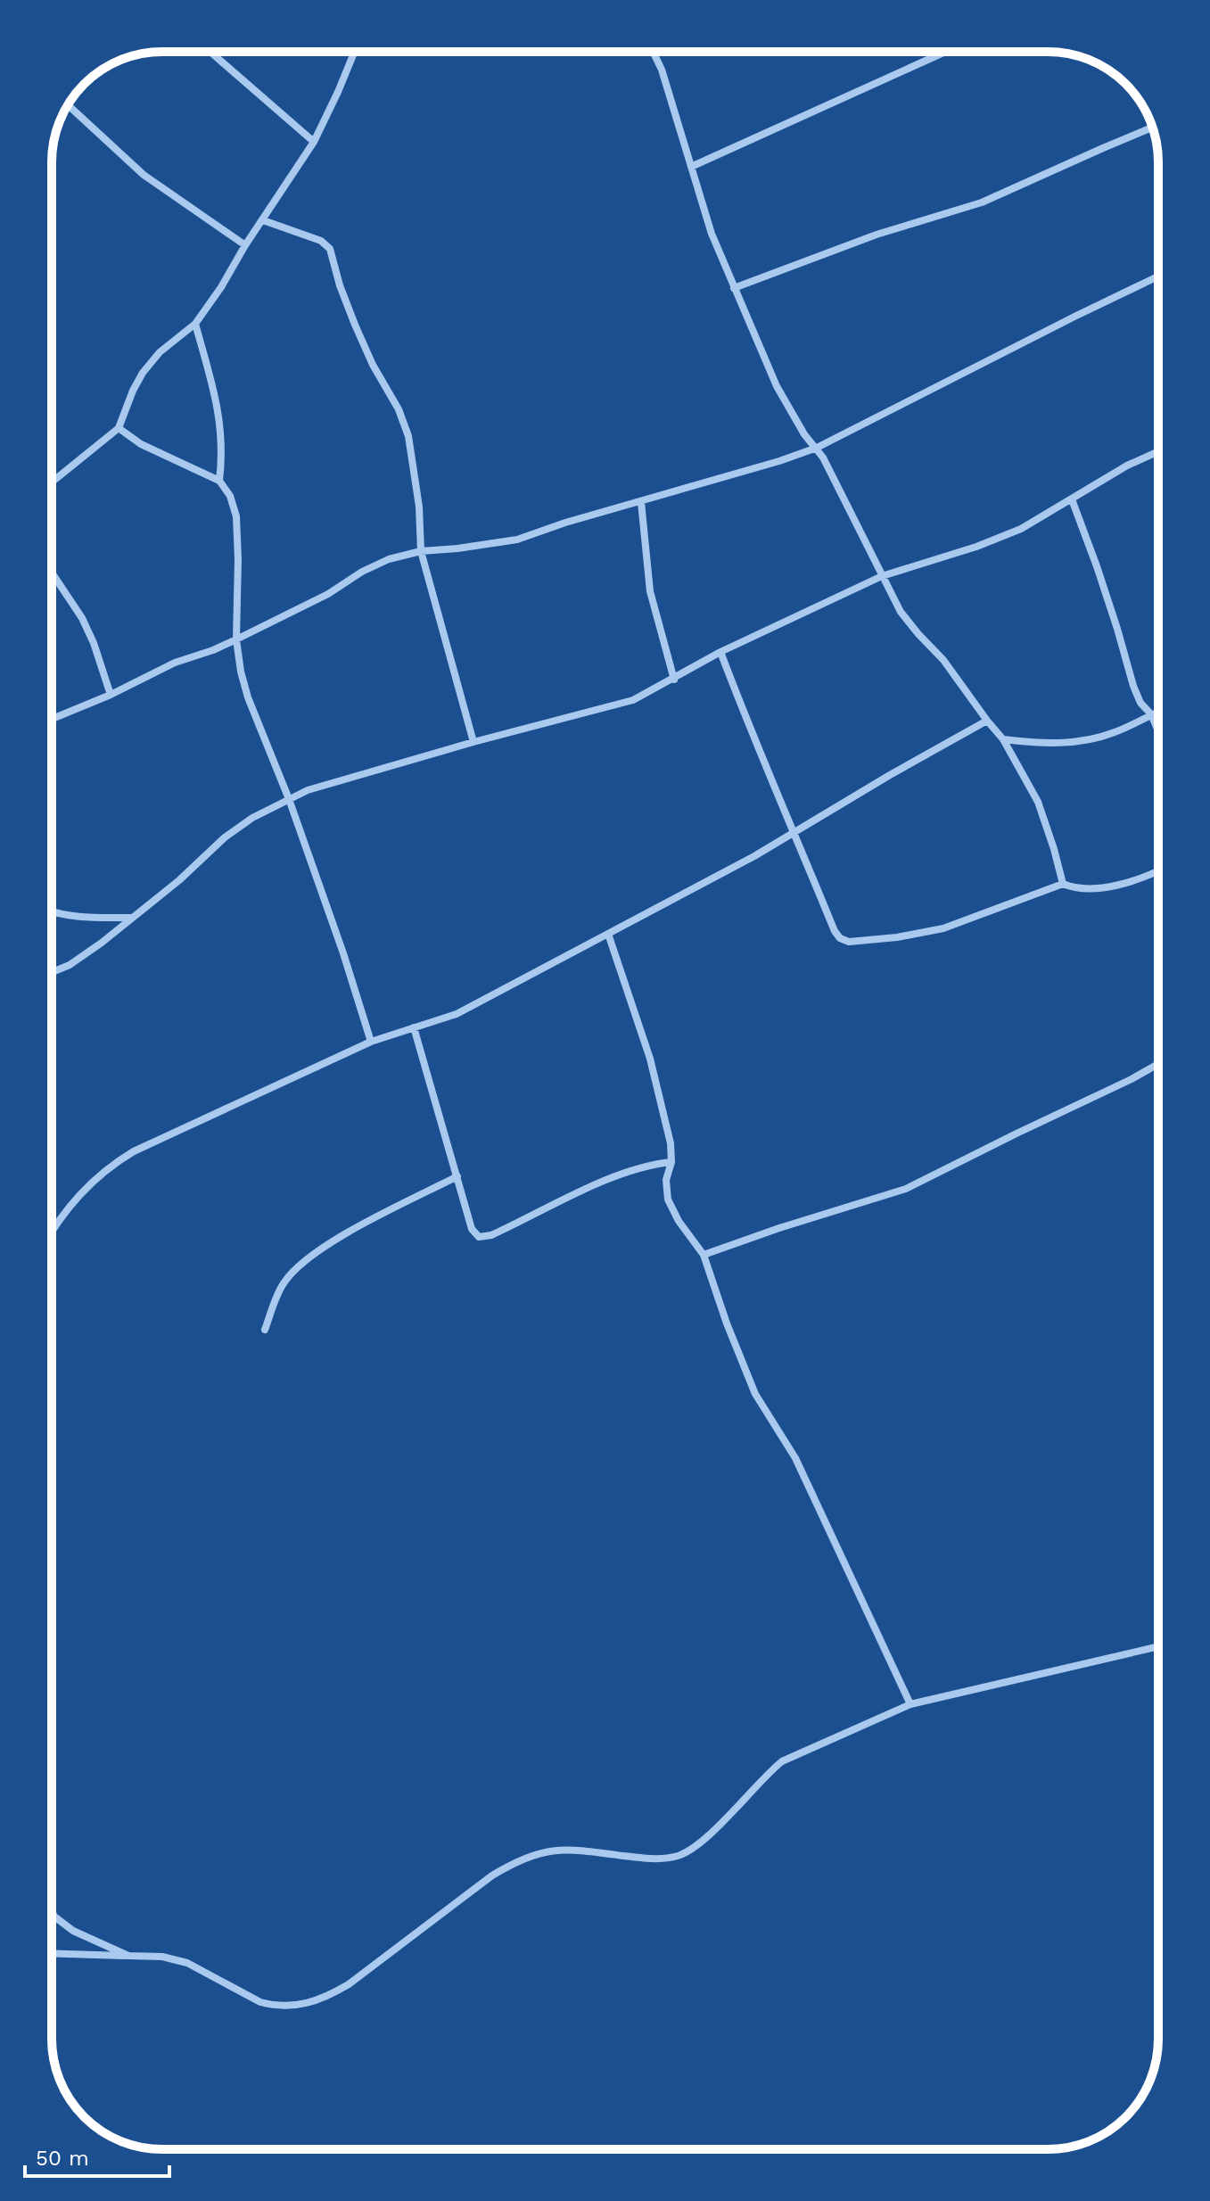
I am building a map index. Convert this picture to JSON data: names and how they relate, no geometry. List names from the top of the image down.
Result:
{
  "scale_bar": "50 m"
}
